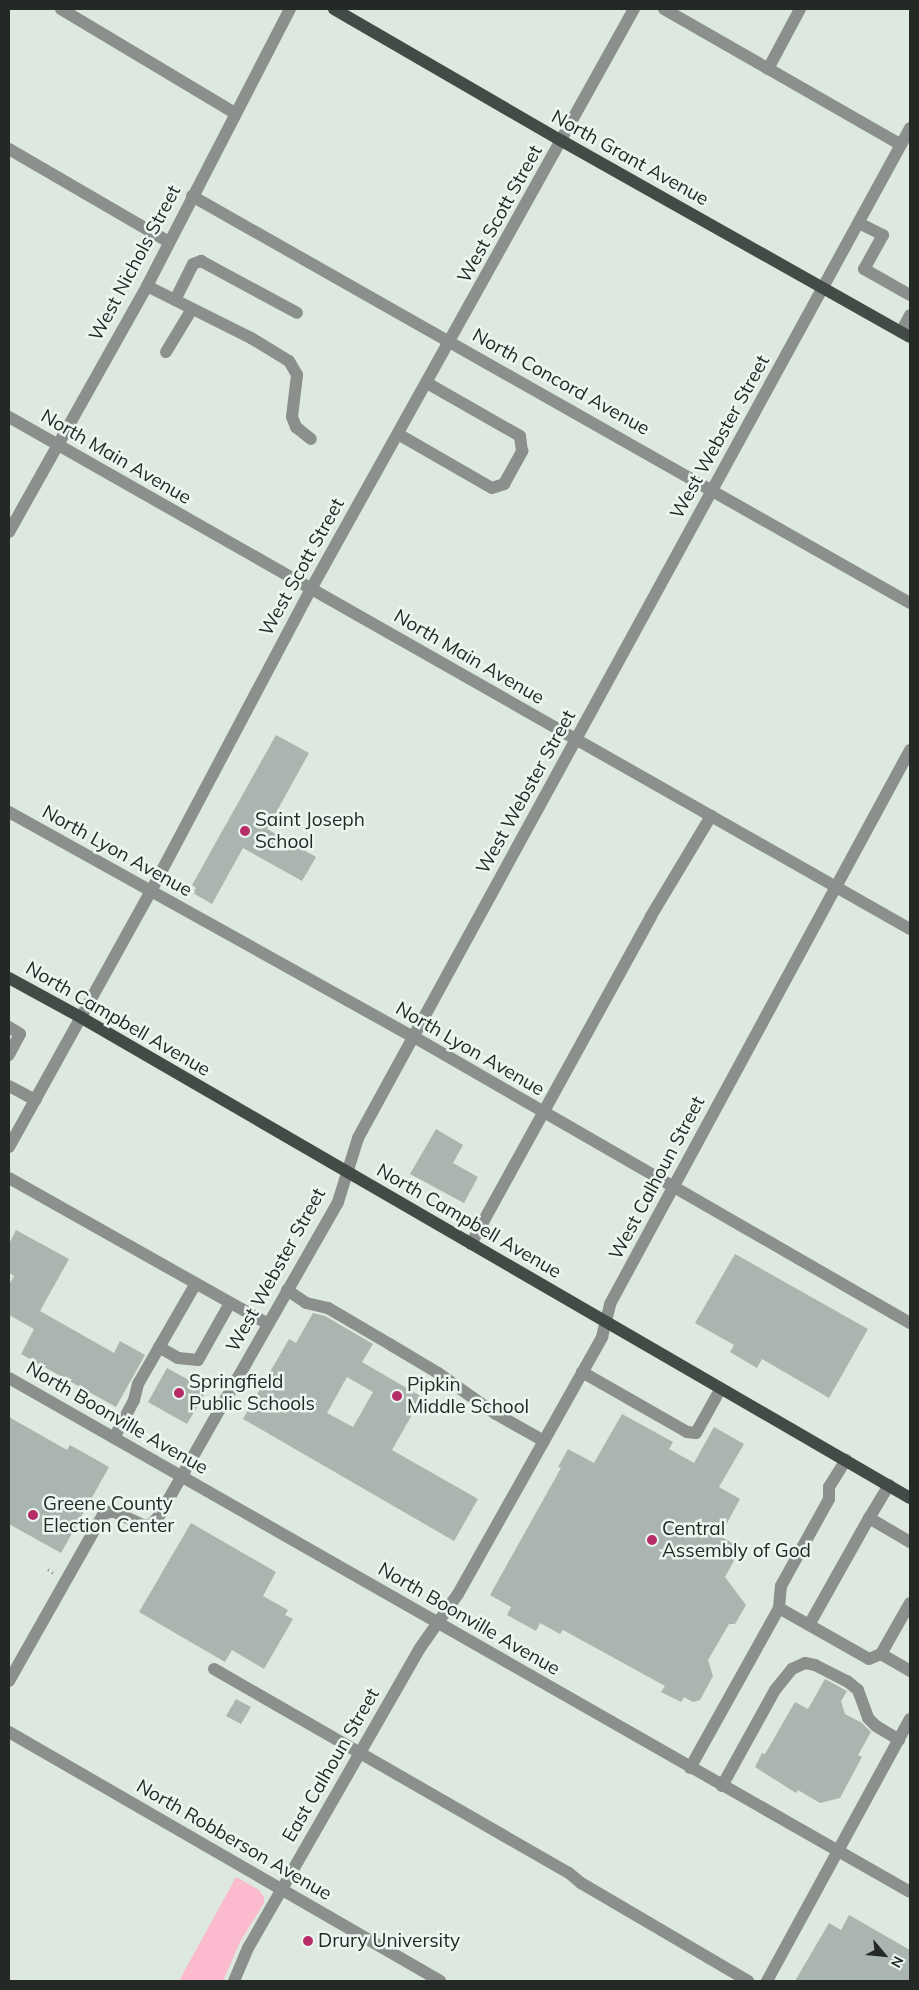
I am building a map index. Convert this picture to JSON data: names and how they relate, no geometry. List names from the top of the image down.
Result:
{
  "streets": {
    "main road": ["North Grant Avenue", "North Campbell Avenue"],
    "street": [
      "West Scott Street",
      "West Nichols Street",
      "North Concord Avenue",
      "West Webster Street",
      "North Main Avenue",
      "North Lyon Avenue",
      "West Calhoun Street",
      "North Boonville Avenue",
      "East Calhoun Street",
      "North Robberson Avenue"
    ]
  },
  "crossings": [
    ["North Grant Avenue", "West Scott Street"],
    ["North Grant Avenue", "West Webster Street"],
    ["West Scott Street", "North Concord Avenue"],
    ["West Scott Street", "North Main Avenue"],
    ["West Scott Street", "North Lyon Avenue"],
    ["West Scott Street", "North Campbell Avenue"],
    ["West Nichols Street", "North Concord Avenue"],
    ["West Nichols Street", "North Main Avenue"],
    ["North Concord Avenue", "West Webster Street"],
    ["West Webster Street", "North Main Avenue"],
    ["West Webster Street", "North Lyon Avenue"],
    ["West Webster Street", "North Campbell Avenue"],
    ["West Webster Street", "North Boonville Avenue"],
    ["North Main Avenue", "West Calhoun Street"],
    ["North Lyon Avenue", "West Calhoun Street"],
    ["North Campbell Avenue", "West Calhoun Street"],
    ["West Calhoun Street", "North Boonville Avenue"],
    ["West Calhoun Street", "East Calhoun Street"],
    ["North Boonville Avenue", "East Calhoun Street"],
    ["East Calhoun Street", "North Robberson Avenue"]
  ],
  "places": [
    "Saint Joseph School",
    "Springfield Public Schools",
    "Pipkin Middle School",
    "Greene County Election Center",
    "Central Assembly of God",
    "Drury University"
  ],
  "north": "bottom right"
}
